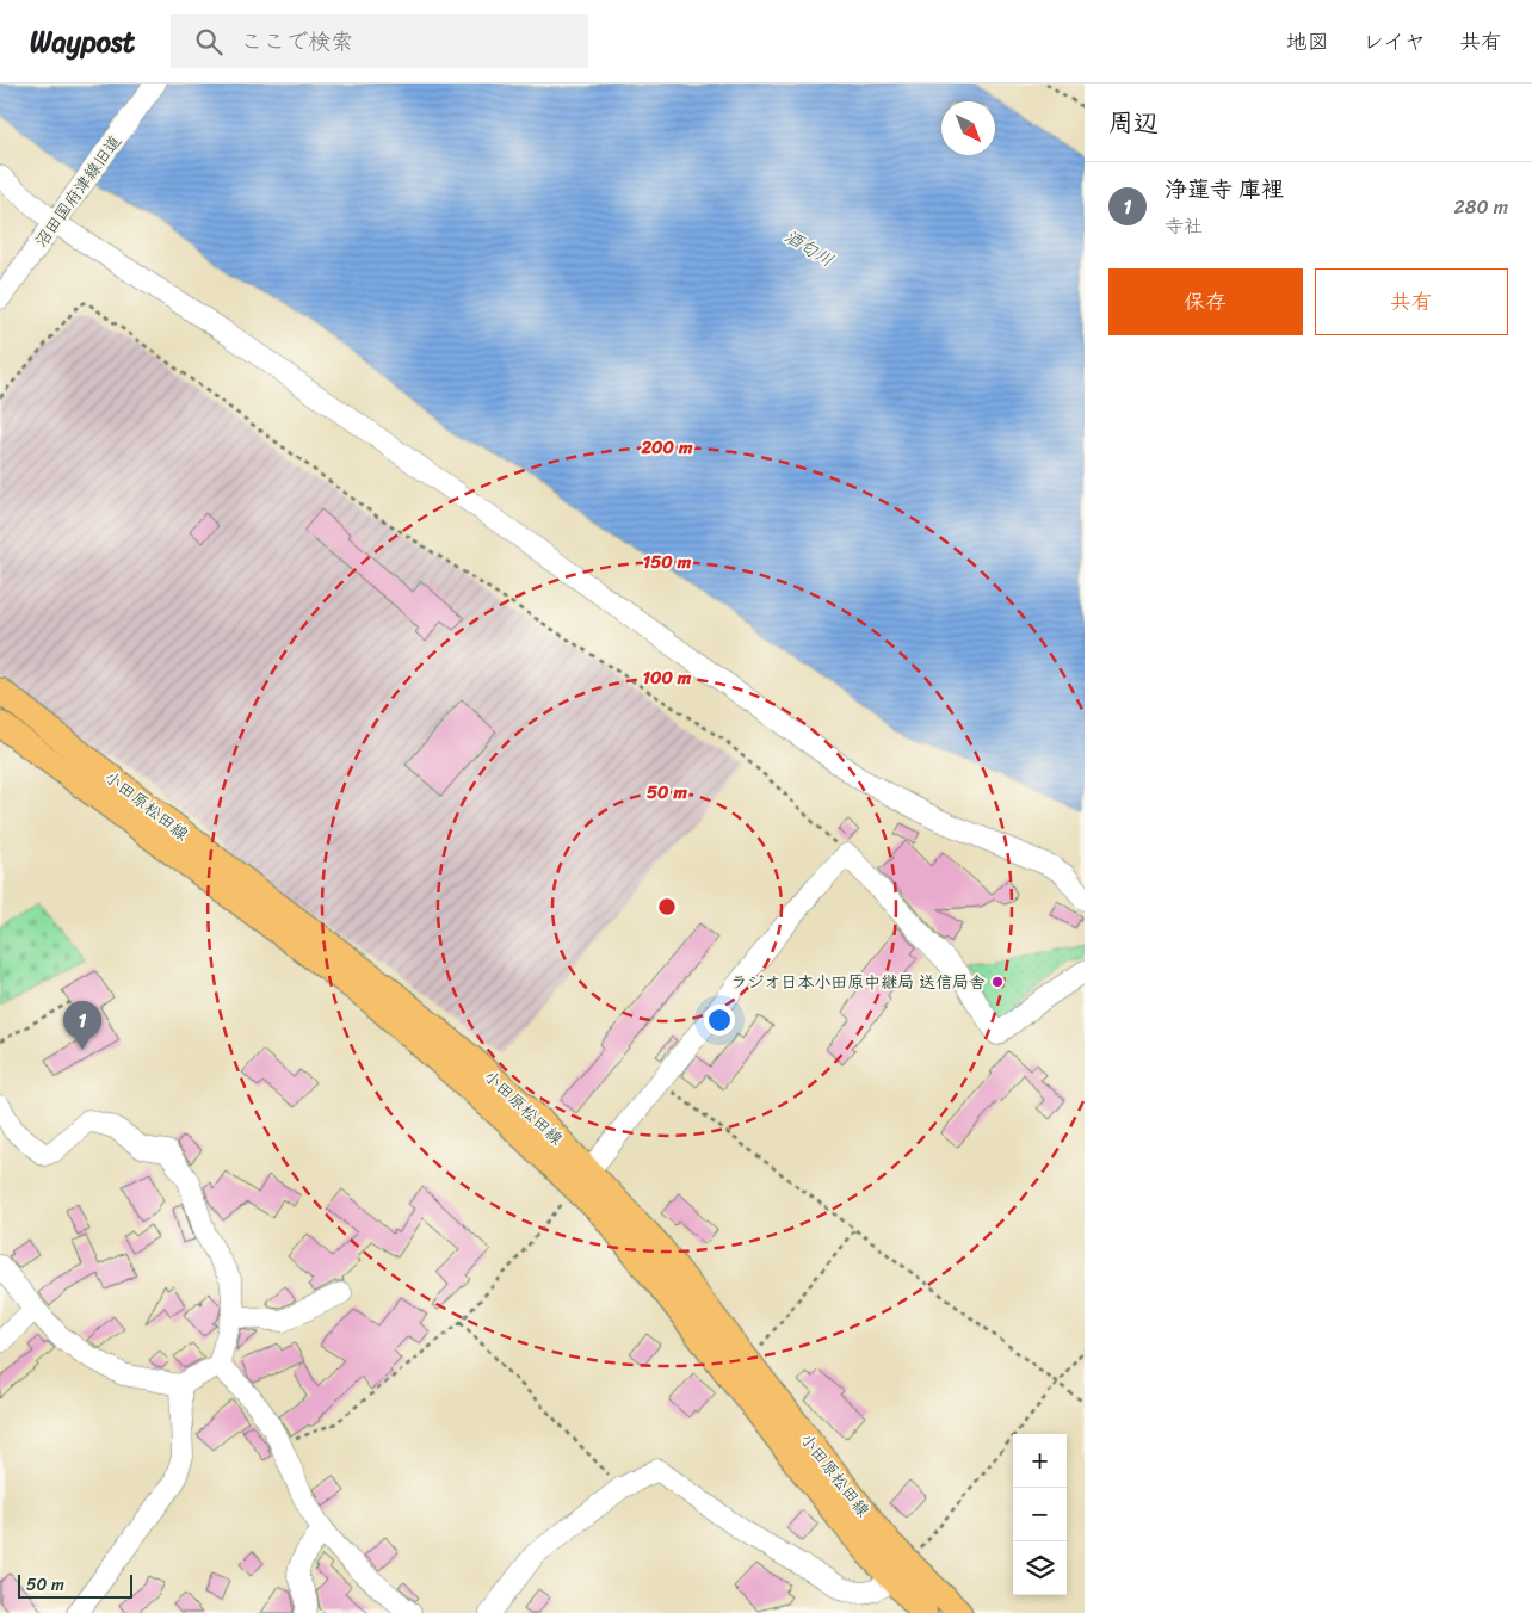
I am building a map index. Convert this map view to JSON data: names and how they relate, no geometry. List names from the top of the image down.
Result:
{
  "streets": {
    "main road": ["小田原松田線"],
    "street": ["沼田国府津線旧道"]
  },
  "water": ["酒匂川"],
  "places": ["ラジオ日本小田原中継局 送信局舎"],
  "scale_bar": "50 m",
  "north": "bottom right",
  "page": {
    "header": "Waypost",
    "search": "ここで検索",
    "nav": ["地図", "レイヤ", "共有"],
    "heading": "周辺",
    "list": [
      {
        "mark": "1",
        "name": "浄蓮寺 庫裡",
        "note": "寺社",
        "value": "280 m"
      }
    ],
    "buttons": ["保存", "共有"],
    "pins": "1",
    "map_buttons": ["+", "−"],
    "scale": "50 m"
  },
  "rings": [
    "200 m",
    "150 m",
    "100 m",
    "50 m"
  ]
}
